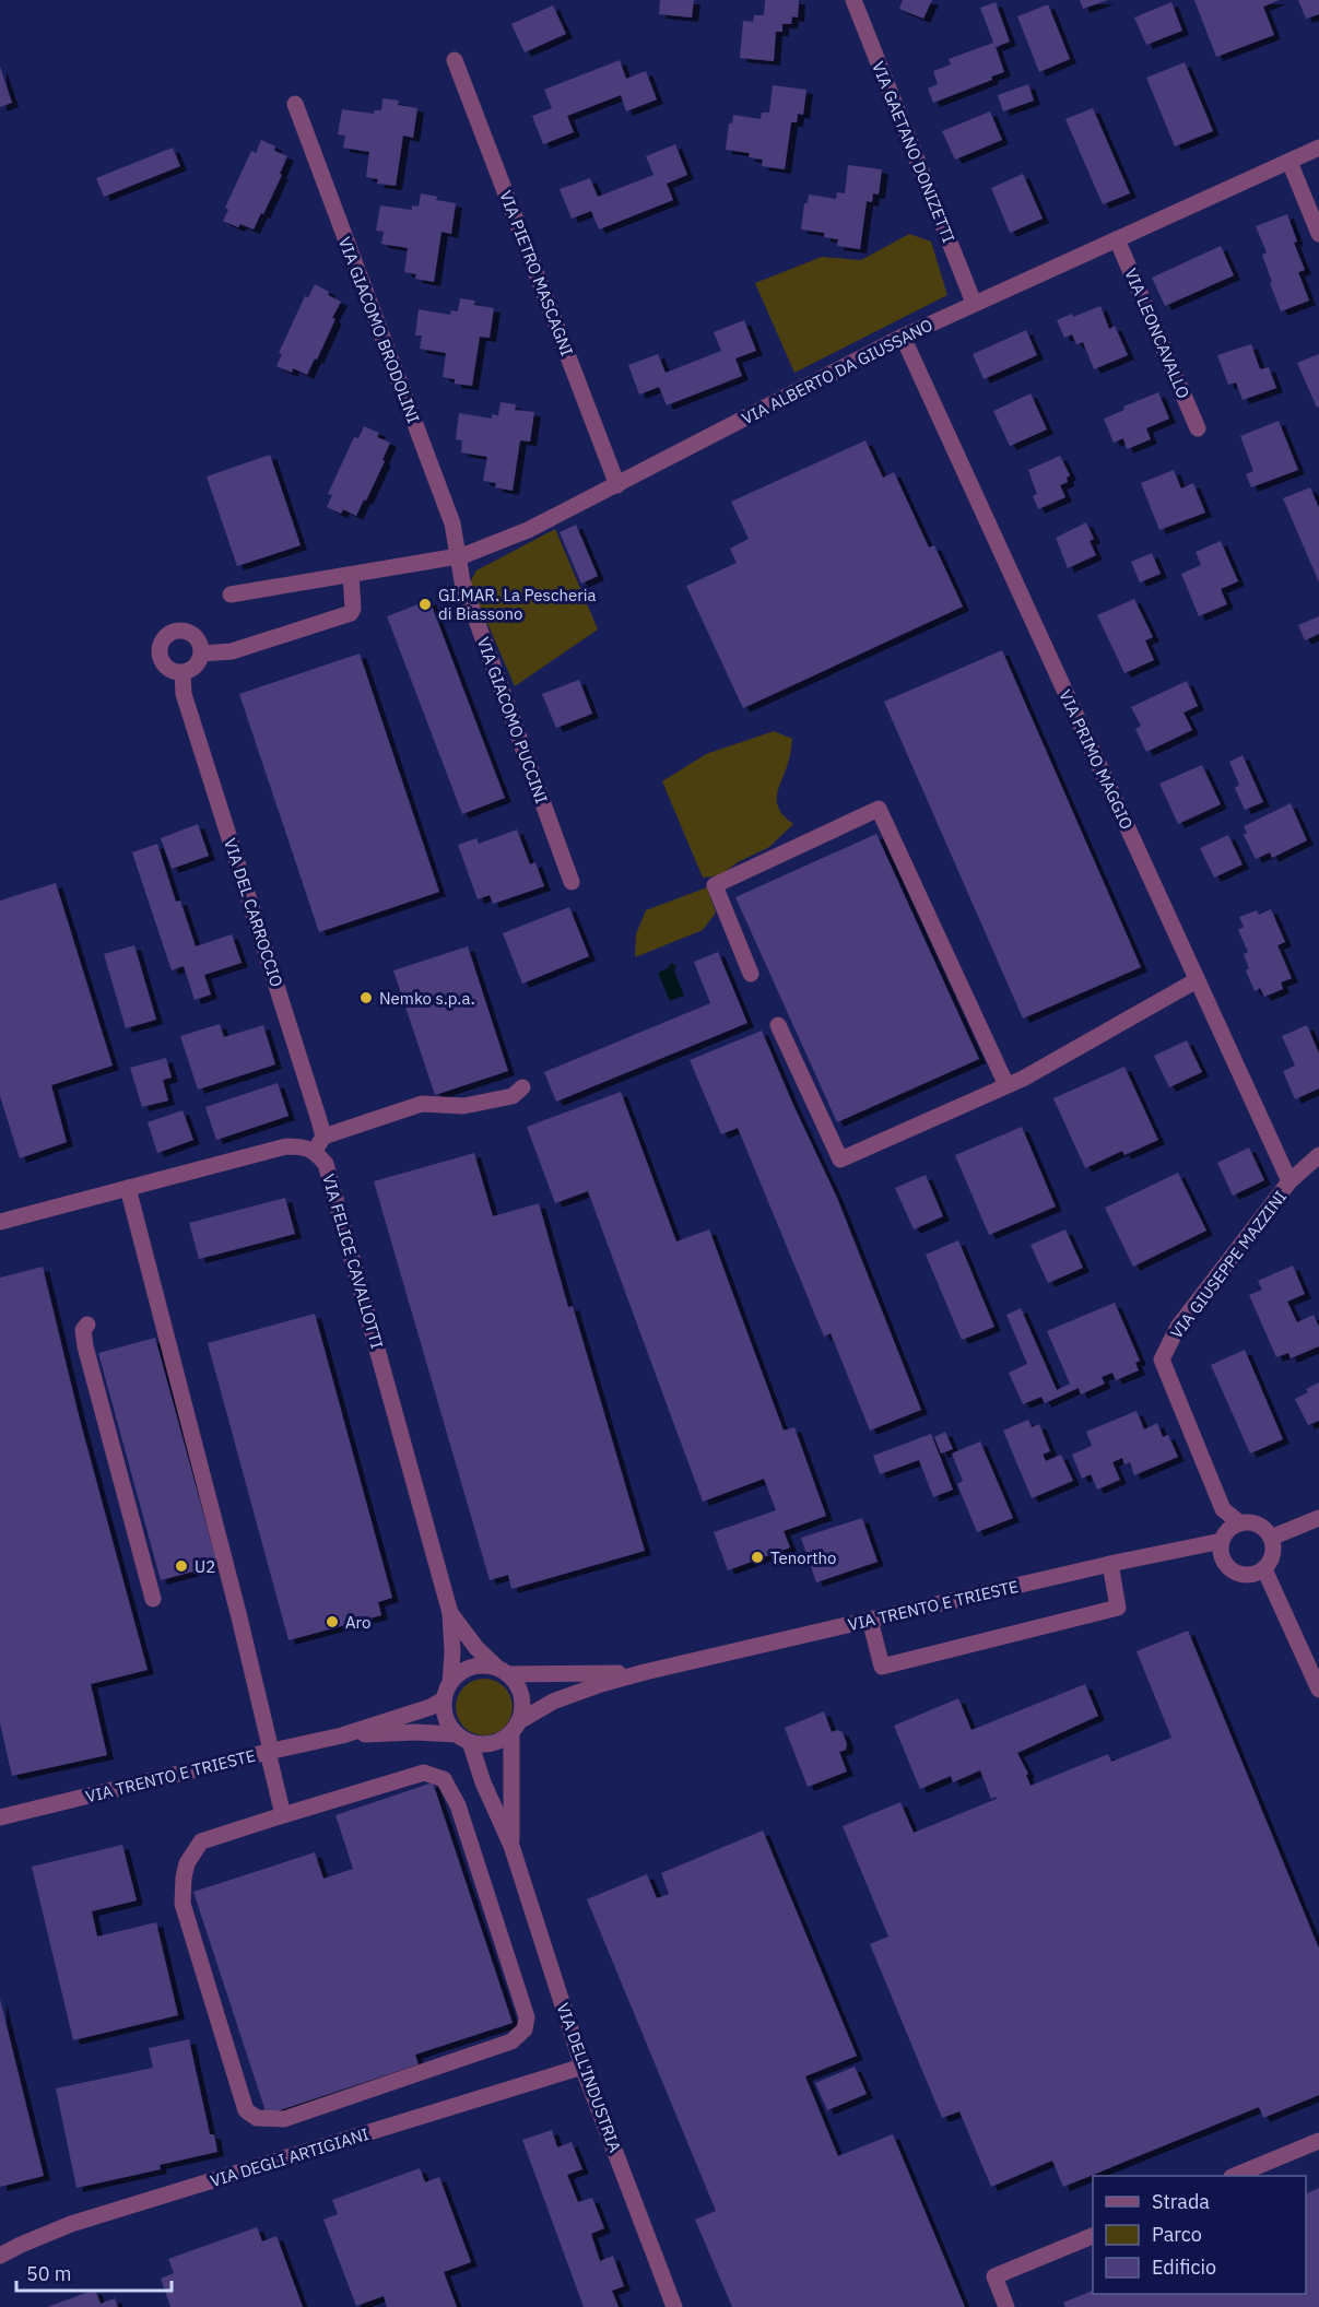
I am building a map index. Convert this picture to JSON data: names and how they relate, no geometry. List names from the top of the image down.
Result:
{
  "streets": {
    "street": [
      "VIA GAETANO DONIZETTI",
      "VIA PIETRO MASCAGNI",
      "VIA GIACOMO BRODOLINI",
      "VIA LEONCAVALLO",
      "VIA ALBERTO DA GIUSSANO",
      "VIA GIACOMO PUCCINI",
      "VIA PRIMO MAGGIO",
      "VIA DEL CARROCCIO",
      "VIA FELICE CAVALLOTTI",
      "VIA GIUSEPPE MAZZINI",
      "VIA TRENTO E TRIESTE",
      "VIA DELL'INDUSTRIA",
      "VIA DEGLI ARTIGIANI"
    ]
  },
  "crossings": [
    ["VIA GAETANO DONIZETTI", "VIA ALBERTO DA GIUSSANO"],
    ["VIA PIETRO MASCAGNI", "VIA ALBERTO DA GIUSSANO"],
    ["VIA GIACOMO BRODOLINI", "VIA ALBERTO DA GIUSSANO"],
    ["VIA GIACOMO BRODOLINI", "VIA GIACOMO PUCCINI"],
    ["VIA LEONCAVALLO", "VIA ALBERTO DA GIUSSANO"],
    ["VIA ALBERTO DA GIUSSANO", "VIA GIACOMO PUCCINI"],
    ["VIA ALBERTO DA GIUSSANO", "VIA PRIMO MAGGIO"],
    ["VIA PRIMO MAGGIO", "VIA GIUSEPPE MAZZINI"],
    ["VIA FELICE CAVALLOTTI", "VIA TRENTO E TRIESTE"],
    ["VIA FELICE CAVALLOTTI", "VIA DELL'INDUSTRIA"],
    ["VIA GIUSEPPE MAZZINI", "VIA TRENTO E TRIESTE"],
    ["VIA TRENTO E TRIESTE", "VIA DELL'INDUSTRIA"],
    ["VIA DELL'INDUSTRIA", "VIA DEGLI ARTIGIANI"]
  ],
  "places": [
    "GI.MAR. La Pescheria di Biassono",
    "Nemko s.p.a.",
    "Tenortho",
    "U2",
    "Aro"
  ],
  "legend": ["Strada", "Parco", "Edificio"],
  "scale_bar": "50 m"
}
